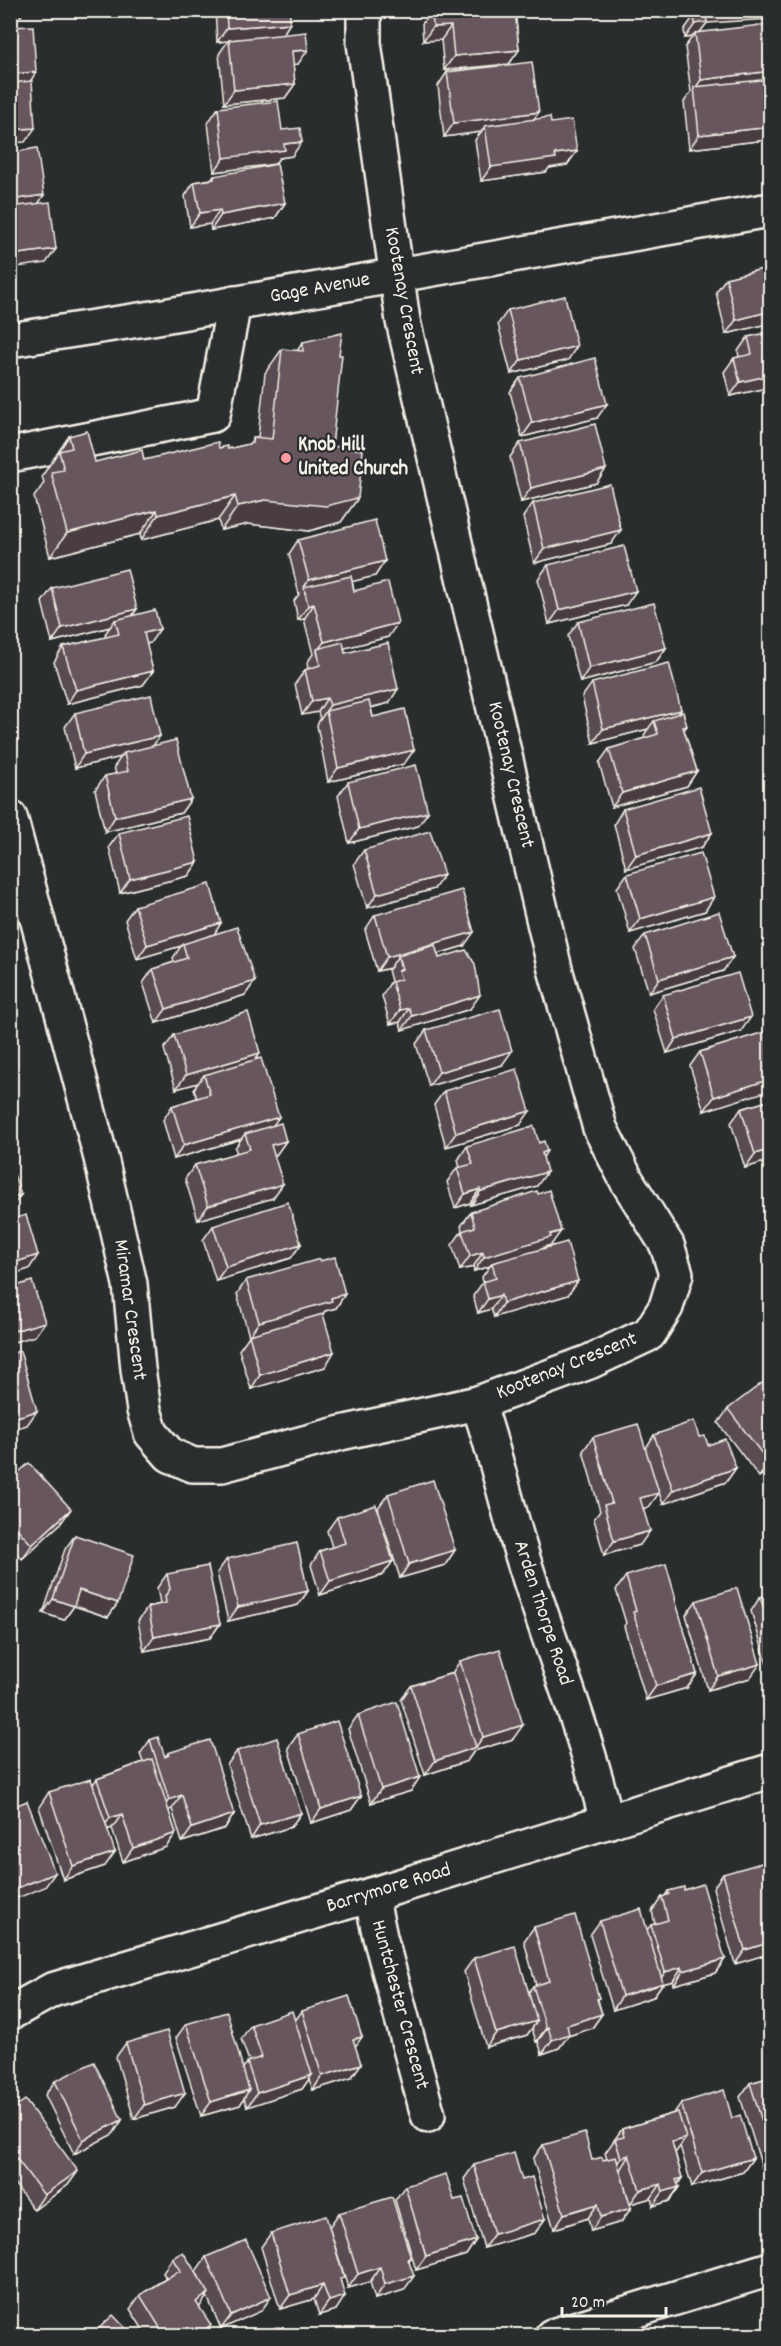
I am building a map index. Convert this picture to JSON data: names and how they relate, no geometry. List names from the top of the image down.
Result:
{
  "streets": {
    "street": [
      "Gage Avenue",
      "Kootenay Crescent",
      "Miramar Crescent",
      "Arden Thorpe Road",
      "Barrymore Road",
      "Huntchester Crescent"
    ]
  },
  "crossings": [
    ["Gage Avenue", "Kootenay Crescent"],
    ["Kootenay Crescent", "Miramar Crescent"],
    ["Kootenay Crescent", "Arden Thorpe Road"],
    ["Miramar Crescent", "Arden Thorpe Road"],
    ["Arden Thorpe Road", "Barrymore Road"],
    ["Barrymore Road", "Huntchester Crescent"]
  ],
  "places": ["Knob Hill United Church"],
  "scale_bar": "20 m"
}
